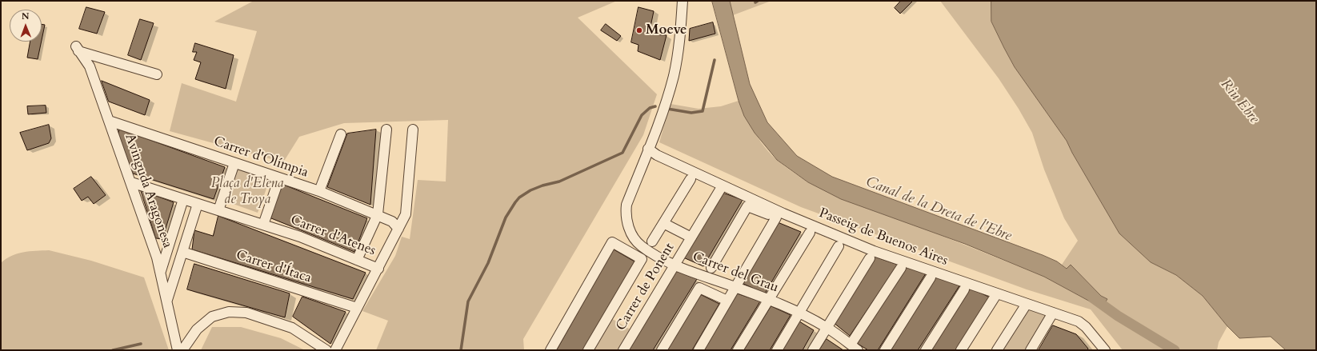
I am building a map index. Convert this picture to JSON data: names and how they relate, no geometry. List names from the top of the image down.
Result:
{
  "streets": {
    "street": [
      "Carrer d'Olímpia",
      "Avinguda Aragonesa",
      "Carrer d'Atenes",
      "Passeig de Buenos Aires",
      "Carrer d'Ítaca",
      "Carrer del Grau",
      "Carrer de Ponent"
    ]
  },
  "crossings": [
    ["Carrer d'Olímpia", "Avinguda Aragonesa"],
    ["Avinguda Aragonesa", "Carrer d'Atenes"],
    ["Passeig de Buenos Aires", "Carrer del Grau"],
    ["Passeig de Buenos Aires", "Carrer de Ponent"],
    ["Carrer del Grau", "Carrer de Ponent"]
  ],
  "water": ["Riu Ebre", "Canal de la Dreta de l'Ebre"],
  "parks": ["Plaça d'Elena de Troya"],
  "places": ["Moeve"],
  "north": "top"
}
